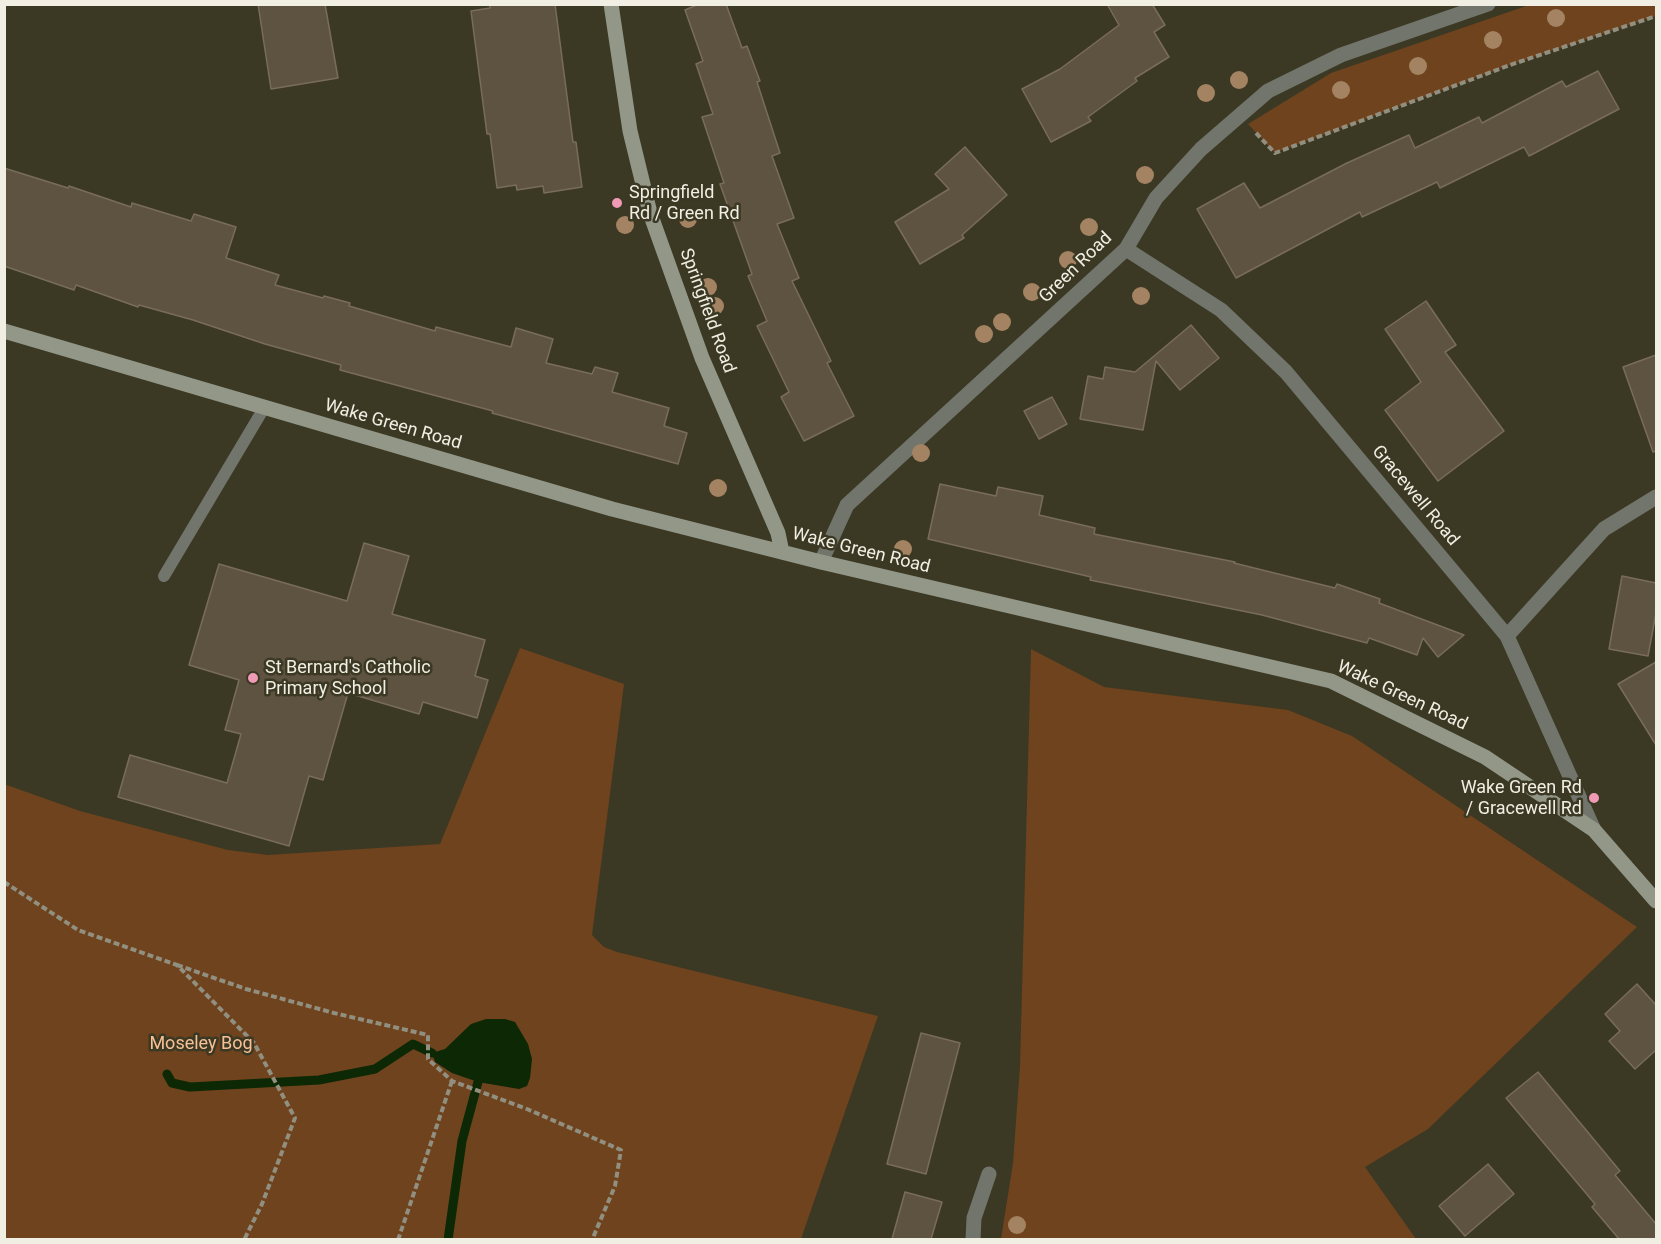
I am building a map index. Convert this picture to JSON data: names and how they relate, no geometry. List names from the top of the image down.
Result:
{
  "streets": {
    "street": [
      "Green Road",
      "Springfield Road",
      "Wake Green Road",
      "Gracewell Road"
    ]
  },
  "crossings": [
    ["Green Road", "Wake Green Road"],
    ["Green Road", "Gracewell Road"],
    ["Springfield Road", "Wake Green Road"],
    ["Wake Green Road", "Gracewell Road"]
  ],
  "parks": ["Moseley Bog"],
  "places": ["Springfield Rd / Green Rd", "St Bernard's Catholic Primary School", "Wake Green Rd / Gracewell Rd"]
}
